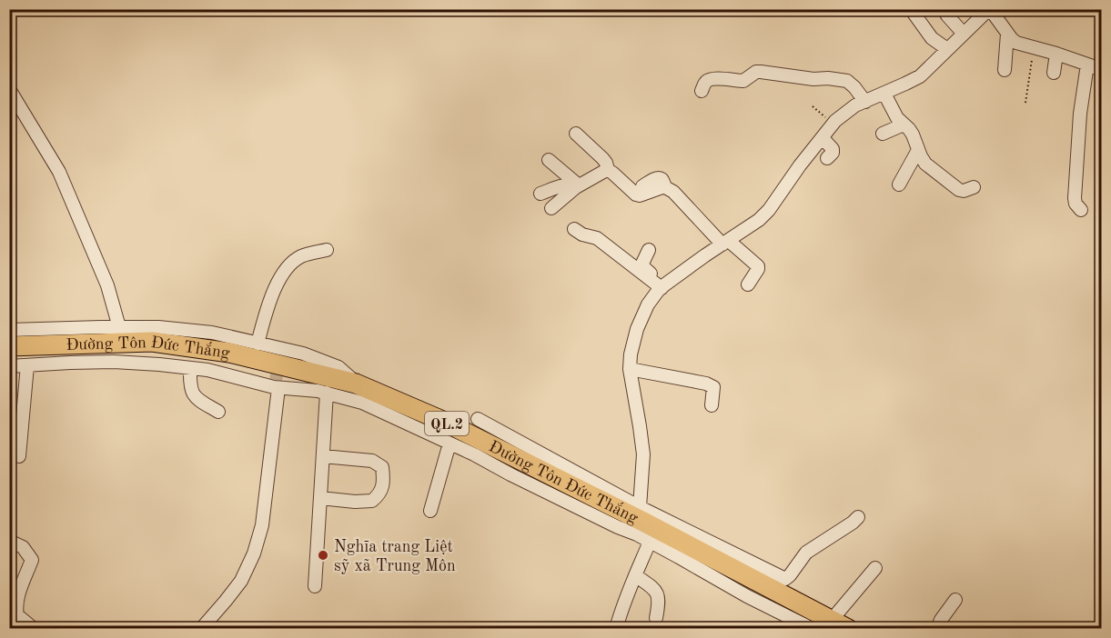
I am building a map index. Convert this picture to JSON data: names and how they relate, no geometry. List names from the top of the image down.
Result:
{
  "streets": {
    "highway": ["Đường Tôn Đức Thắng", "QL.2"]
  },
  "places": ["Nghĩa trang Liệt sỹ xã Trung Môn"]
}
